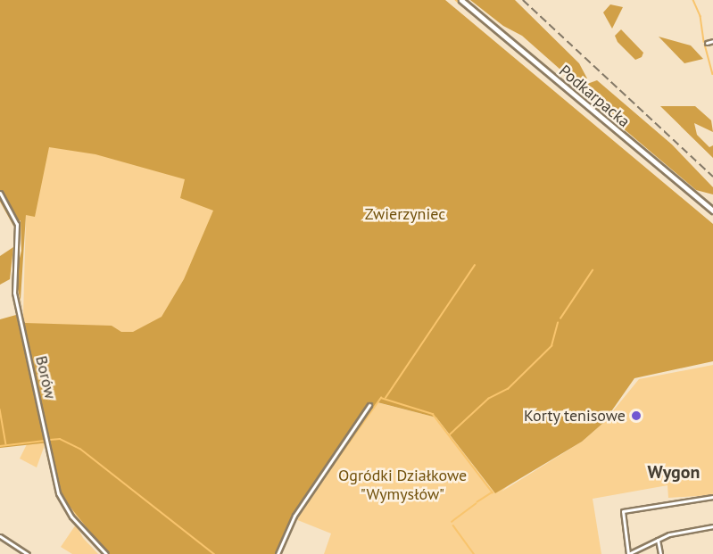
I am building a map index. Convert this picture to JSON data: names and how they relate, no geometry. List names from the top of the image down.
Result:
{
  "streets": {
    "main road": ["Podkarpacka"],
    "street": ["Borów"]
  },
  "districts": ["Wygon"],
  "parks": ["Zwierzyniec", "Ogródki Działkowe \"Wymysłów\""],
  "places": ["Korty tenisowe"]
}
